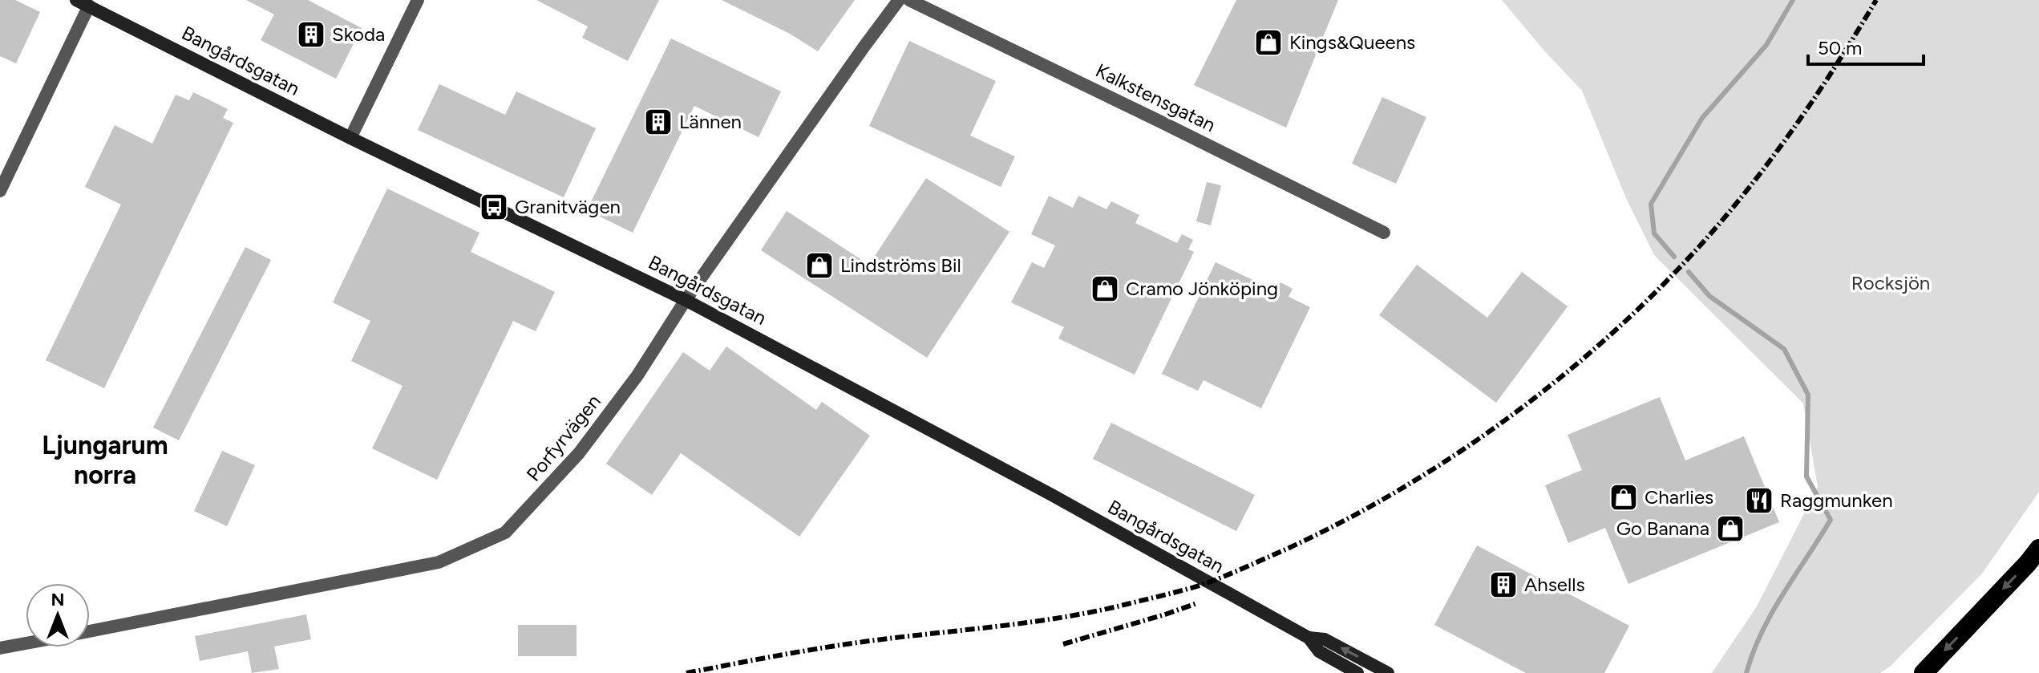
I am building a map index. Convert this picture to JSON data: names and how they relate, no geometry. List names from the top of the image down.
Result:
{
  "streets": {
    "main road": ["Bangårdsgatan"],
    "street": ["Kalkstensgatan", "Porfyrvägen"]
  },
  "crossings": [
    ["Bangårdsgatan", "Porfyrvägen"]
  ],
  "districts": ["Ljungarum norra"],
  "parks": ["Rocksjön"],
  "places": {
    "building": ["Skoda", "Lännen", "Ahsells"],
    "shop": [
      "Kings&Queens",
      "Lindströms Bil",
      "Cramo Jönköping",
      "Charlies",
      "Go Banana"
    ],
    "bus stop": ["Granitvägen"],
    "restaurant": ["Raggmunken"]
  },
  "scale_bar": "50 m",
  "north": "top"
}
